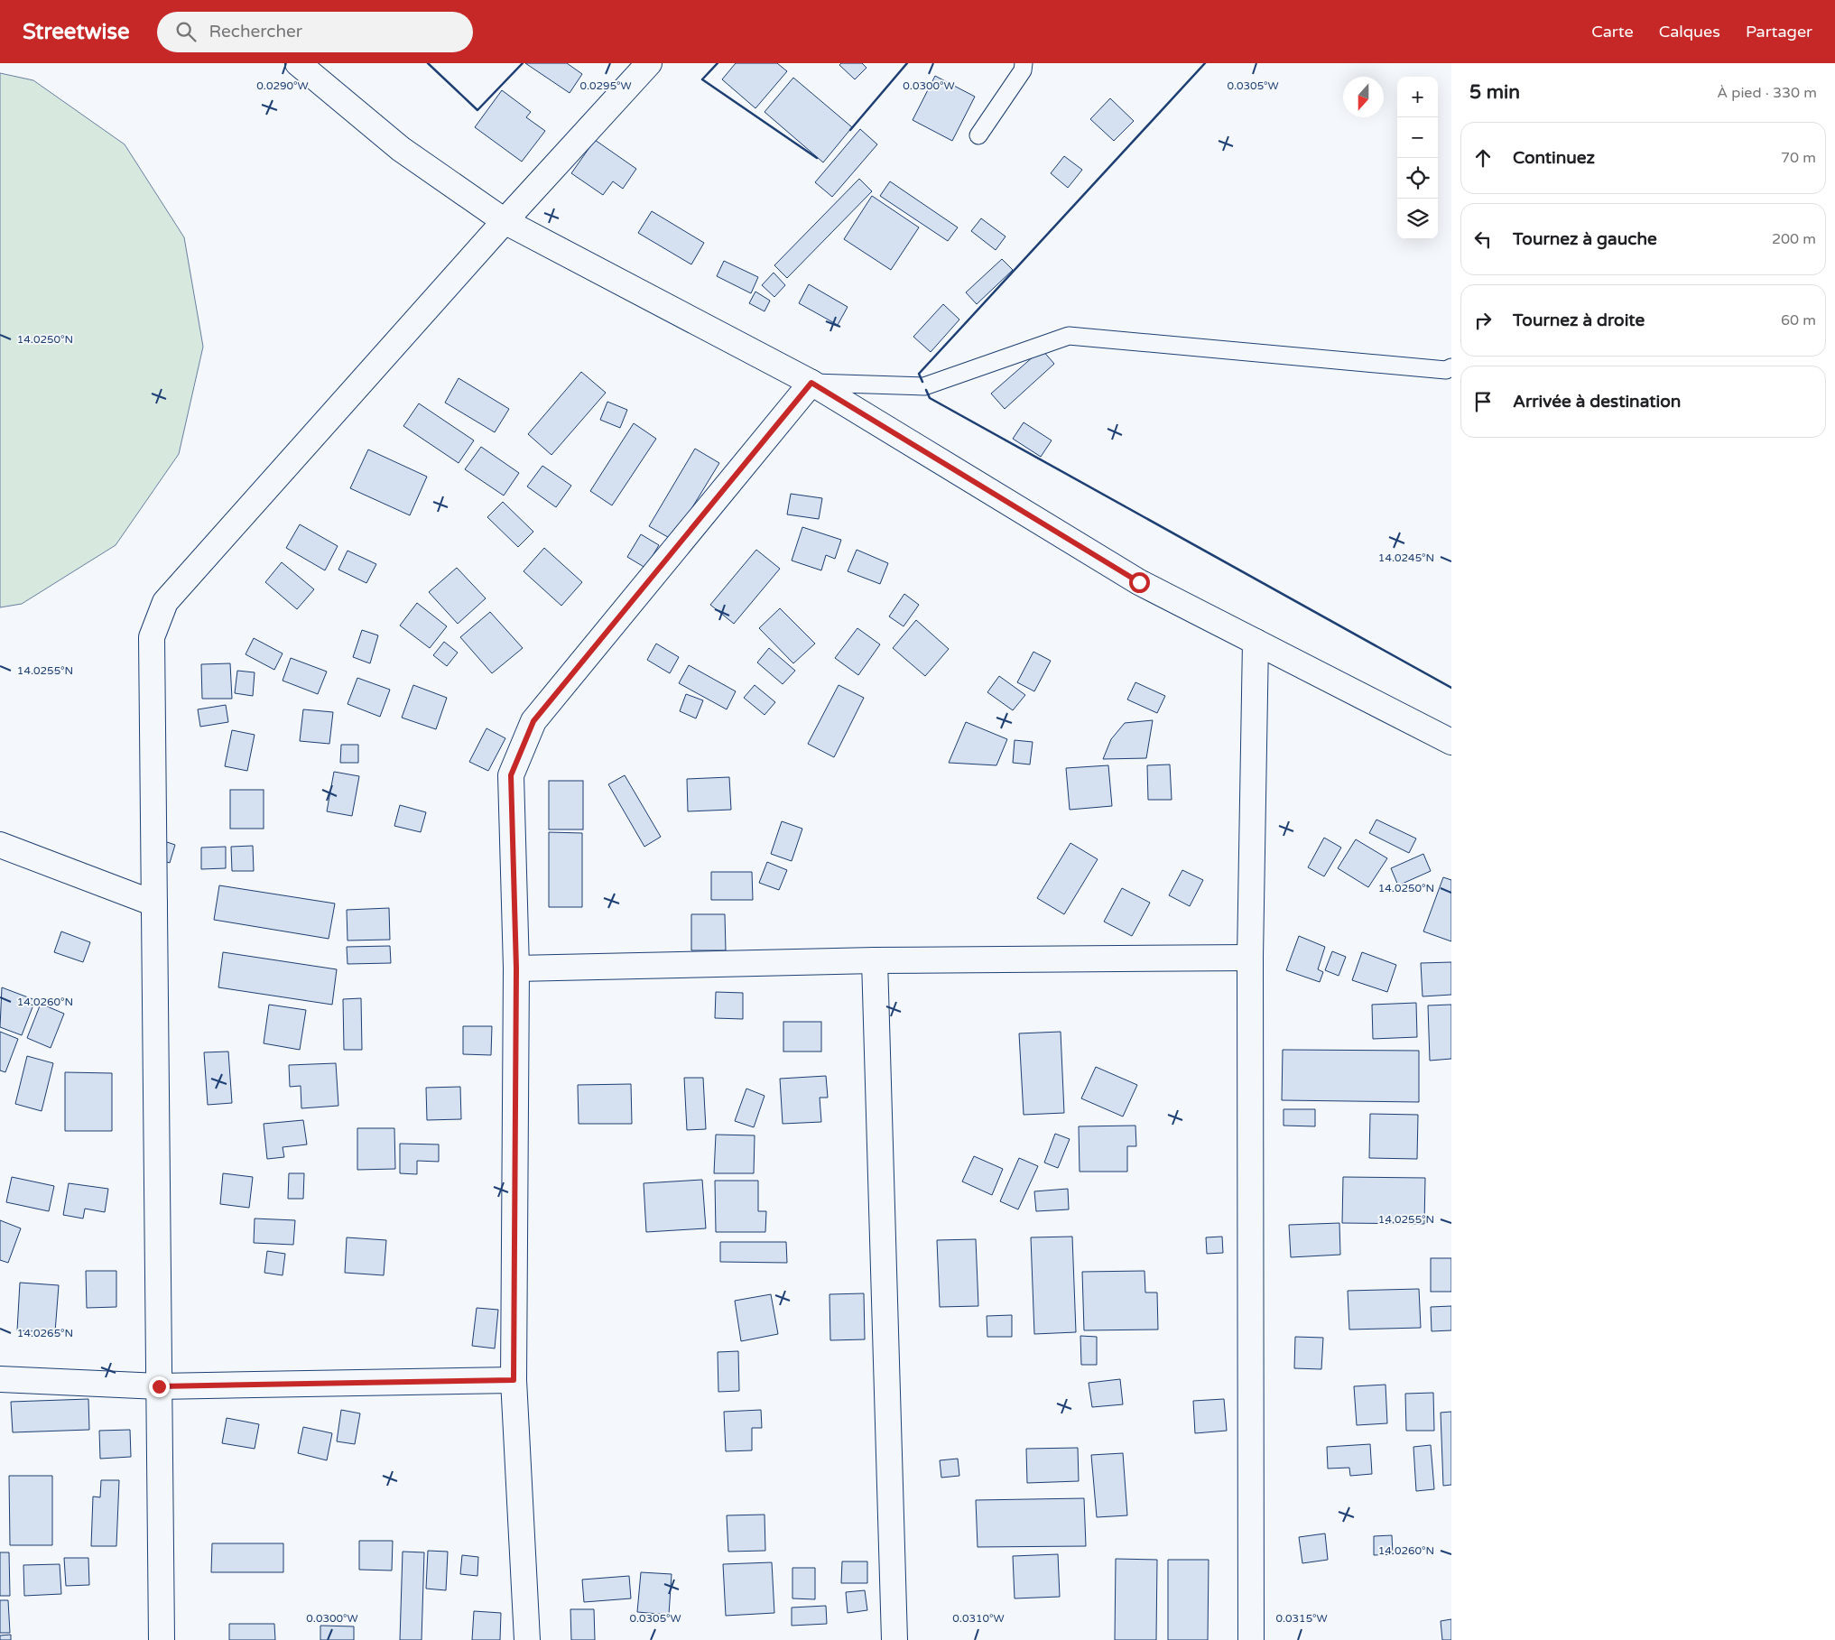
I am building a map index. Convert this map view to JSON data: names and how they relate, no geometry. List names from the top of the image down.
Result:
{
  "north": "bottom",
  "page": {
    "header": "Streetwise",
    "search": "Rechercher",
    "nav": ["Carte", "Calques", "Partager"],
    "heading": ["5 min", "À pied · 330 m"],
    "map_buttons": ["+", "−"],
    "list": [
      ["Continuez", "70 m"],
      ["Tournez à gauche", "200 m"],
      ["Tournez à droite", "60 m"],
      "Arrivée à destination"
    ]
  },
  "coordinates": [
    "0.0295°W",
    "0.0300°W",
    "0.0305°W",
    "0.0290°W",
    "14.0250°N",
    "14.0245°N",
    "14.0255°N",
    "14.0260°N",
    "14.0265°N",
    "0.0310°W",
    "0.0315°W"
  ]
}
